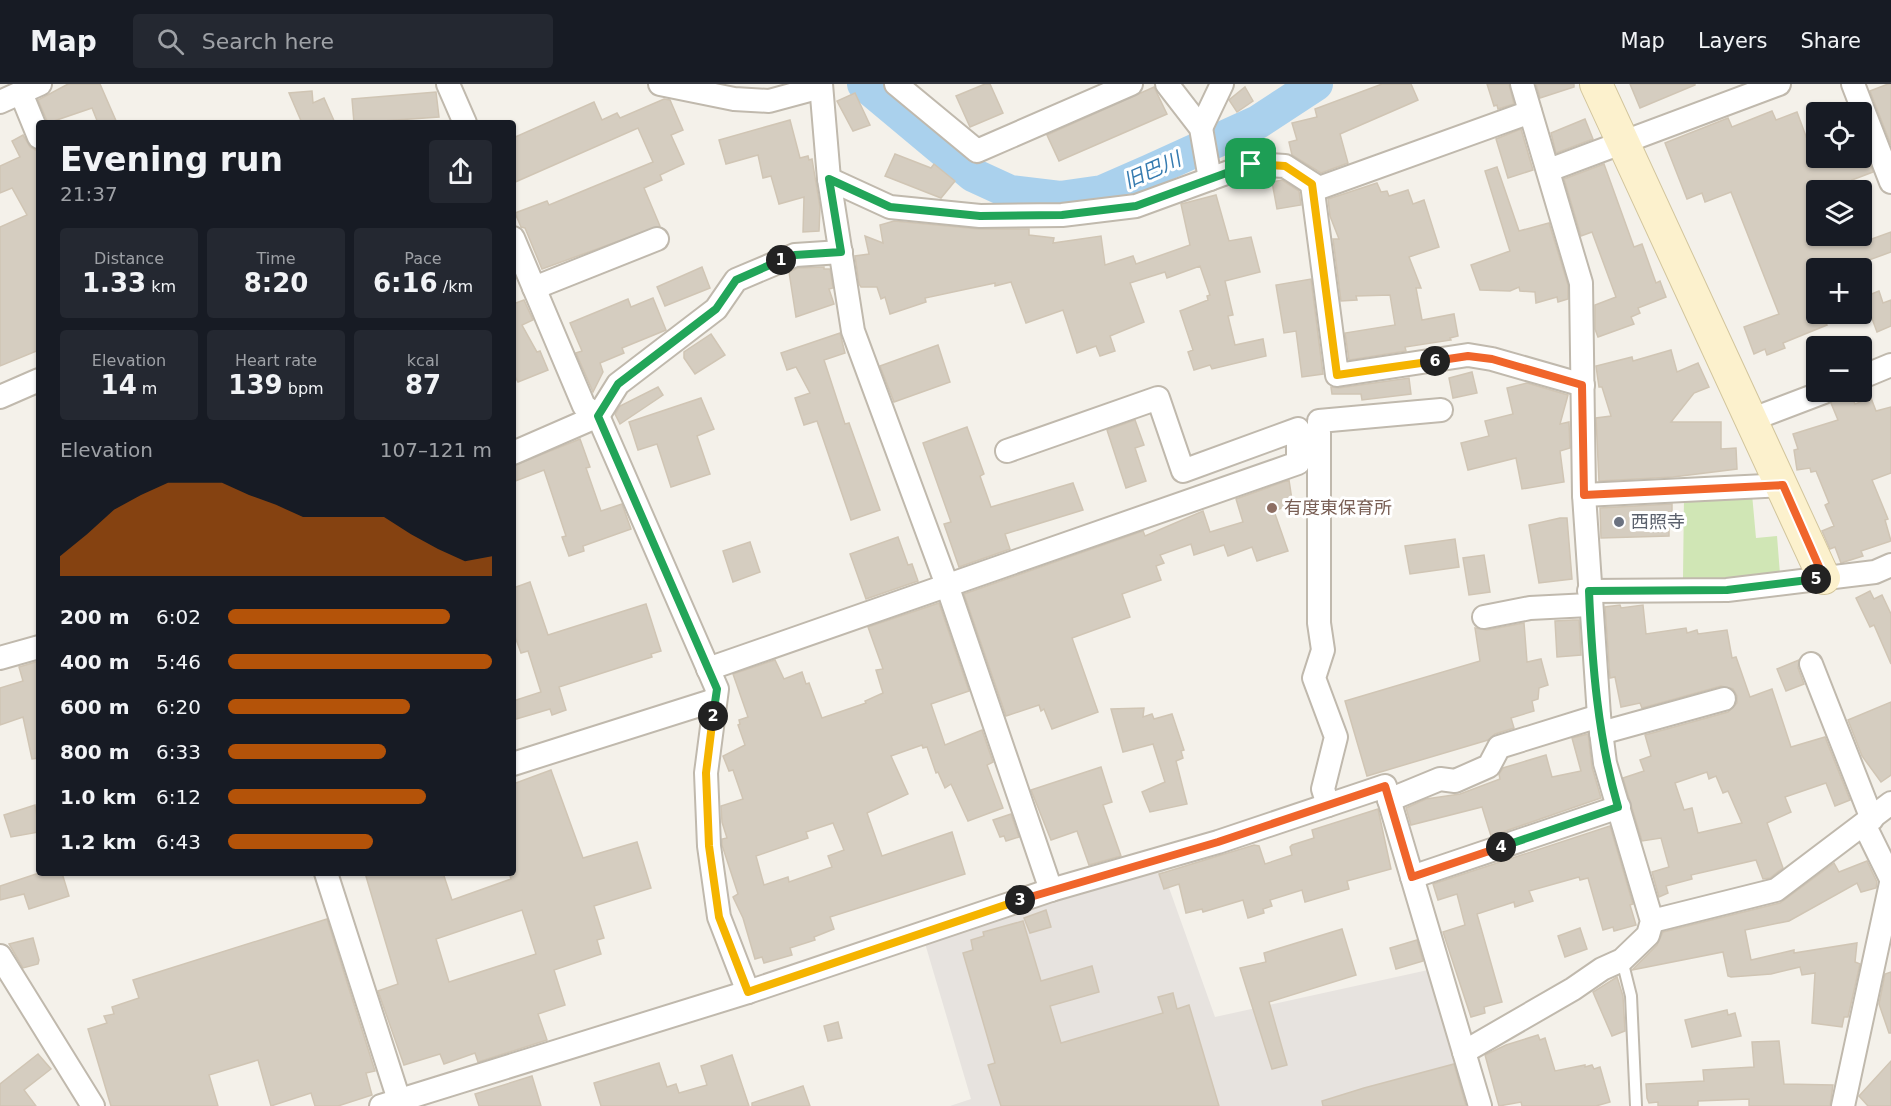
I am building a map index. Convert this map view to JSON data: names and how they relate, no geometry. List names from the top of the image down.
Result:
{
  "water": ["旧巴川"],
  "places": ["有度東保育所", "西照寺"],
  "page": {
    "header": "Map",
    "search": "Search here",
    "nav": ["Map", "Layers", "Share"],
    "map_buttons": ["+", "−"],
    "heading": ["Evening run", "21:37"],
    "stats": [
      ["Distance", "1.33 km"],
      ["Time", "8:20"],
      ["Pace", "6:16 /km"],
      ["Elevation", "14 m"],
      ["Heart rate", "139 bpm"],
      ["kcal", "87"]
    ],
    "pins": [
      "1",
      "6",
      "5",
      "2",
      "4",
      "3"
    ],
    "chart": ["Elevation", "107–121 m"],
    "list": [
      {
        "name": "200 m",
        "note": "6:02"
      },
      {
        "name": "400 m",
        "note": "5:46"
      },
      {
        "name": "600 m",
        "note": "6:20"
      },
      {
        "name": "800 m",
        "note": "6:33"
      },
      {
        "name": "1.0 km",
        "note": "6:12"
      },
      {
        "name": "1.2 km",
        "note": "6:43"
      }
    ]
  }
}
